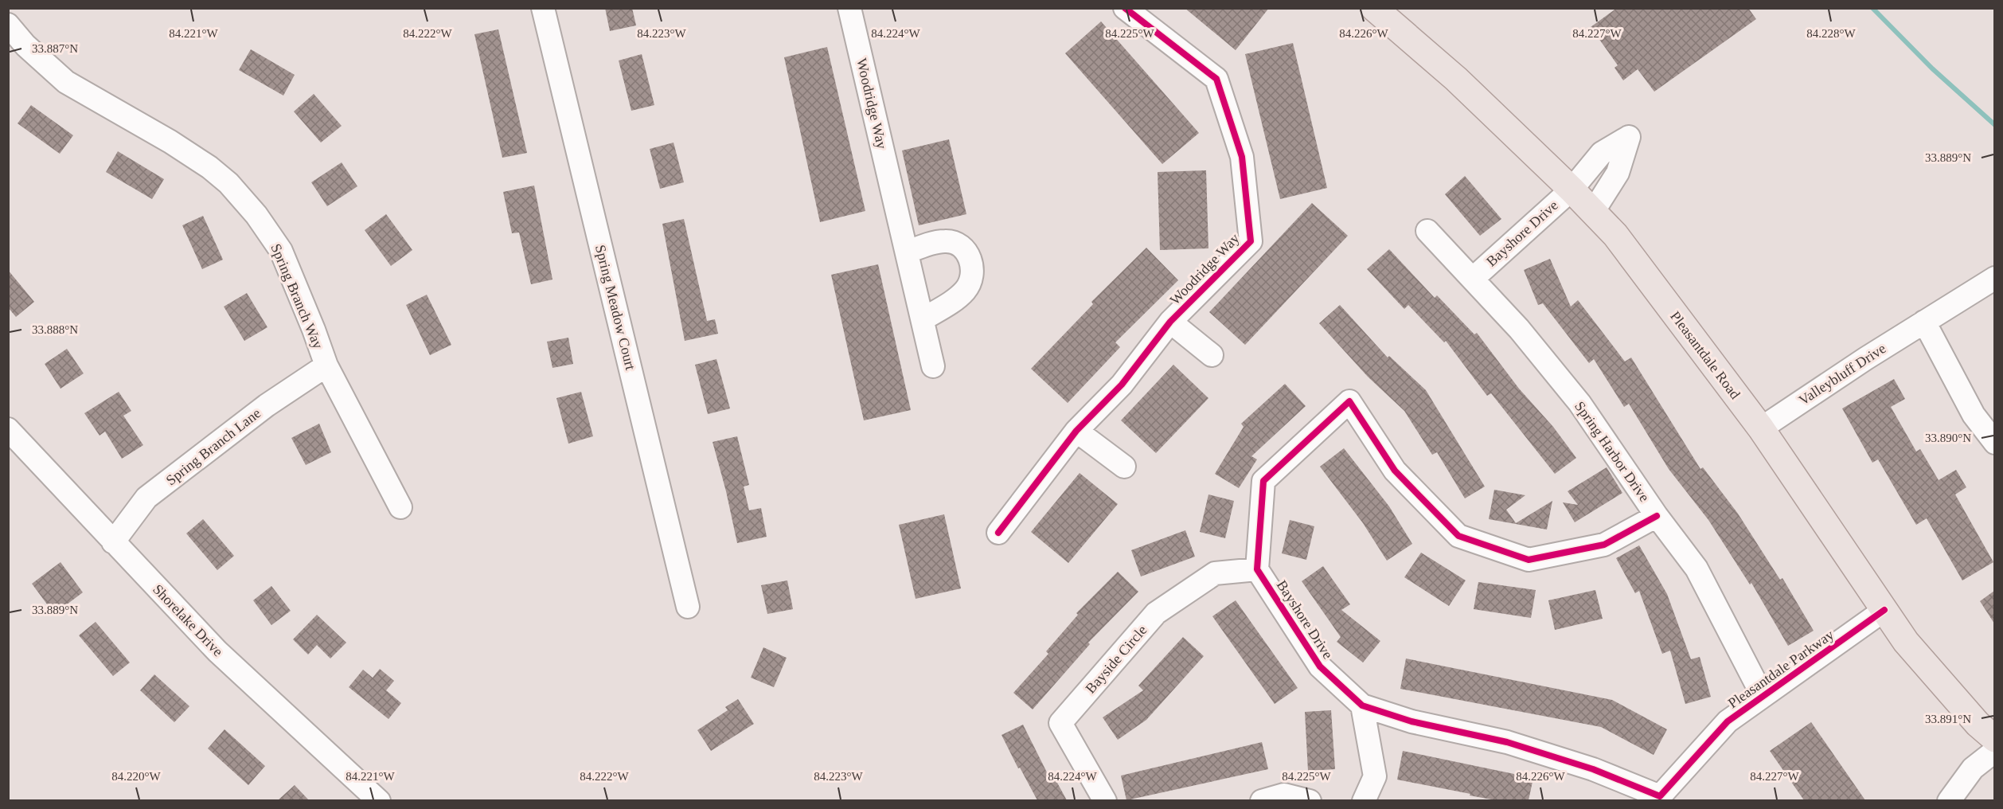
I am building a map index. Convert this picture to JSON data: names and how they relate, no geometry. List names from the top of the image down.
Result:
{
  "streets": {
    "main road": ["Pleasantdale Road"],
    "street": [
      "Woodridge Way",
      "Bayshore Drive",
      "Spring Branch Way",
      "Spring Meadow Court",
      "Valleybluff Drive",
      "Spring Branch Lane",
      "Spring Harbor Drive",
      "Shorelake Drive",
      "Bayside Circle",
      "Pleasantdale Parkway"
    ]
  },
  "crossings": [
    ["Bayshore Drive", "Pleasantdale Road"],
    ["Bayshore Drive", "Spring Harbor Drive"],
    ["Bayshore Drive", "Bayside Circle"],
    ["Bayshore Drive", "Pleasantdale Parkway"],
    ["Spring Branch Way", "Spring Branch Lane"],
    ["Pleasantdale Road", "Valleybluff Drive"],
    ["Pleasantdale Road", "Pleasantdale Parkway"],
    ["Spring Branch Lane", "Shorelake Drive"],
    ["Spring Harbor Drive", "Pleasantdale Parkway"]
  ],
  "coordinates": [
    "84.221°W",
    "84.222°W",
    "84.223°W",
    "84.224°W",
    "84.225°W",
    "84.226°W",
    "84.227°W",
    "84.228°W",
    "33.887°N",
    "33.889°N",
    "33.888°N",
    "33.890°N",
    "33.891°N",
    "84.220°W"
  ]
}
